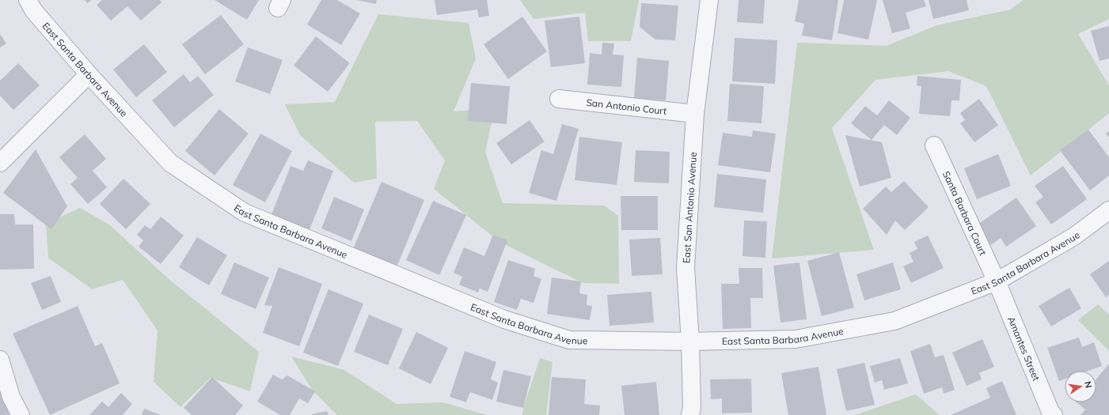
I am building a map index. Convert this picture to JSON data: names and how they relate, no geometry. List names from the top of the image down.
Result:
{
  "streets": {
    "street": [
      "East Santa Barbara Avenue",
      "San Antonio Court",
      "East San Antonio Avenue",
      "Santa Barbara Court",
      "Amantes Street"
    ]
  },
  "crossings": [
    ["East Santa Barbara Avenue", "East San Antonio Avenue"],
    ["East Santa Barbara Avenue", "Santa Barbara Court"],
    ["East Santa Barbara Avenue", "Amantes Street"],
    ["San Antonio Court", "East San Antonio Avenue"],
    ["Santa Barbara Court", "Amantes Street"]
  ],
  "north": "right"
}
